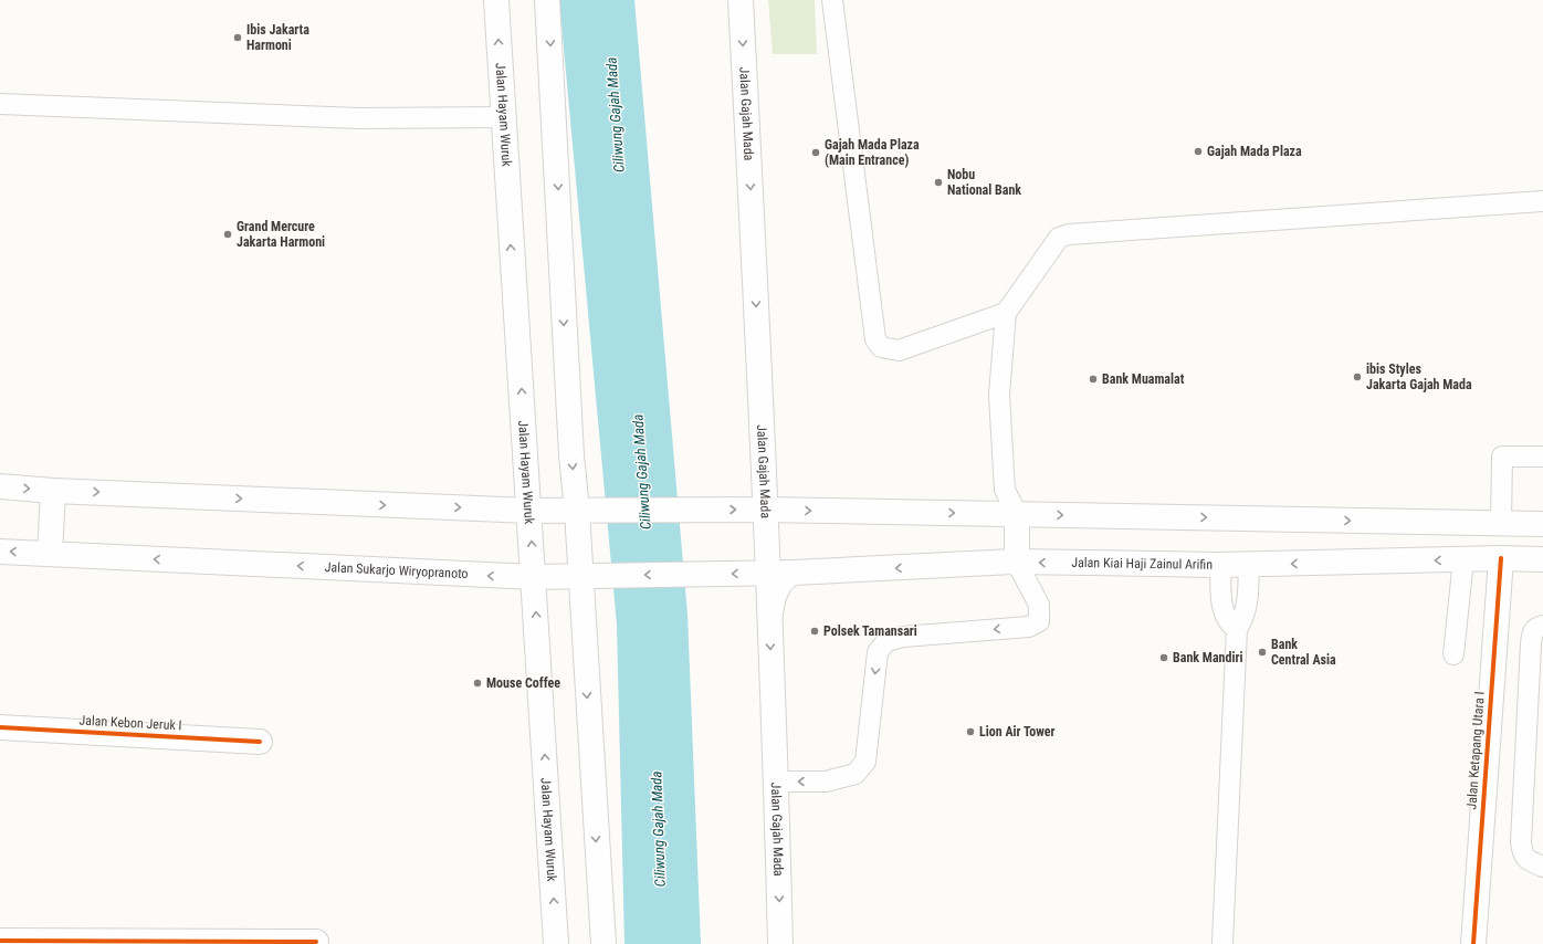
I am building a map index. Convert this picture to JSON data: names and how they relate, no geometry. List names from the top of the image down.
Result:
{
  "streets": {
    "main road": [
      "Jalan Gajah Mada",
      "Jalan Hayam Wuruk",
      "Jalan Kiai Haji Zainul Arifin",
      "Jalan Sukarjo Wiryopranoto",
      "Jalan Kebon Jeruk I",
      "Jalan Ketapang Utara I"
    ]
  },
  "crossings": [
    ["Jalan Gajah Mada", "Jalan Sukarjo Wiryopranoto"],
    ["Jalan Hayam Wuruk", "Jalan Sukarjo Wiryopranoto"],
    ["Jalan Kiai Haji Zainul Arifin", "Jalan Sukarjo Wiryopranoto"],
    ["Jalan Kiai Haji Zainul Arifin", "Jalan Ketapang Utara I"]
  ],
  "water": ["Ciliwung Gajah Mada"],
  "places": [
    "Ibis Jakarta Harmoni",
    "Gajah Mada Plaza",
    "Gajah Mada Plaza (Main Entrance)",
    "Nobu National Bank",
    "Grand Mercure Jakarta Harmoni",
    "ibis Styles Jakarta Gajah Mada",
    "Bank Muamalat",
    "Polsek Tamansari",
    "Bank Central Asia",
    "Bank Mandiri",
    "Mouse Coffee",
    "Lion Air Tower"
  ]
}
